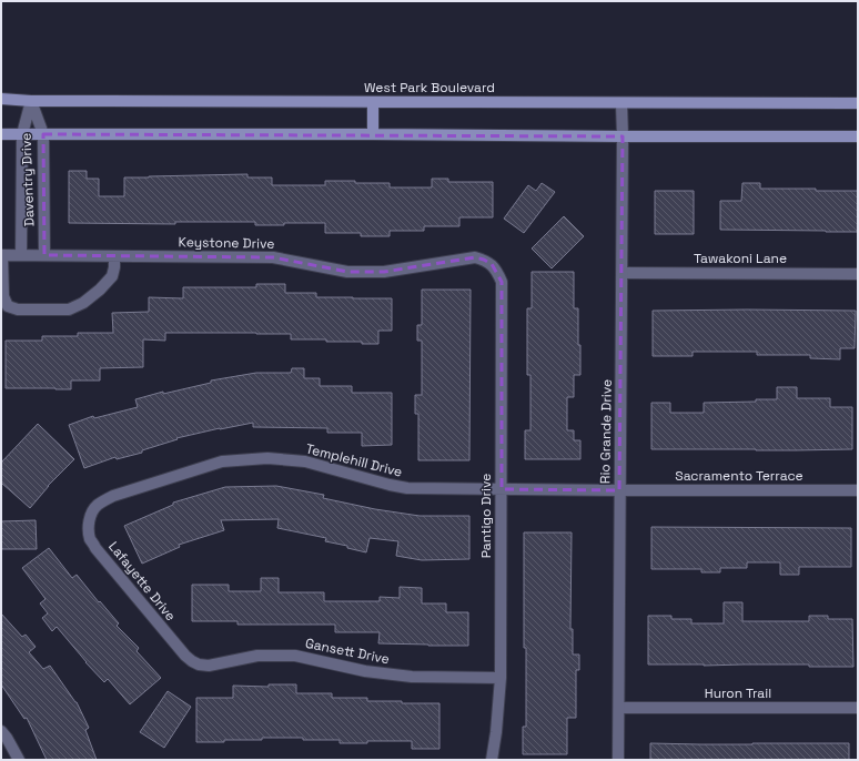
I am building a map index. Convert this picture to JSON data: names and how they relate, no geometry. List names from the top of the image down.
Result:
{
  "streets": {
    "main road": ["West Park Boulevard"],
    "street": [
      "Daventry Drive",
      "Keystone Drive",
      "Tawakoni Lane",
      "Rio Grande Drive",
      "Templehill Drive",
      "Sacramento Terrace",
      "Pantigo Drive",
      "Lafayette Drive",
      "Gansett Drive",
      "Huron Trail"
    ]
  },
  "crossings": [
    ["West Park Boulevard", "Daventry Drive"],
    ["West Park Boulevard", "Rio Grande Drive"],
    ["Daventry Drive", "Keystone Drive"],
    ["Keystone Drive", "Pantigo Drive"],
    ["Tawakoni Lane", "Rio Grande Drive"],
    ["Rio Grande Drive", "Templehill Drive"],
    ["Rio Grande Drive", "Sacramento Terrace"],
    ["Rio Grande Drive", "Huron Trail"],
    ["Templehill Drive", "Sacramento Terrace"],
    ["Templehill Drive", "Pantigo Drive"],
    ["Templehill Drive", "Lafayette Drive"],
    ["Pantigo Drive", "Gansett Drive"],
    ["Lafayette Drive", "Gansett Drive"]
  ]
}
